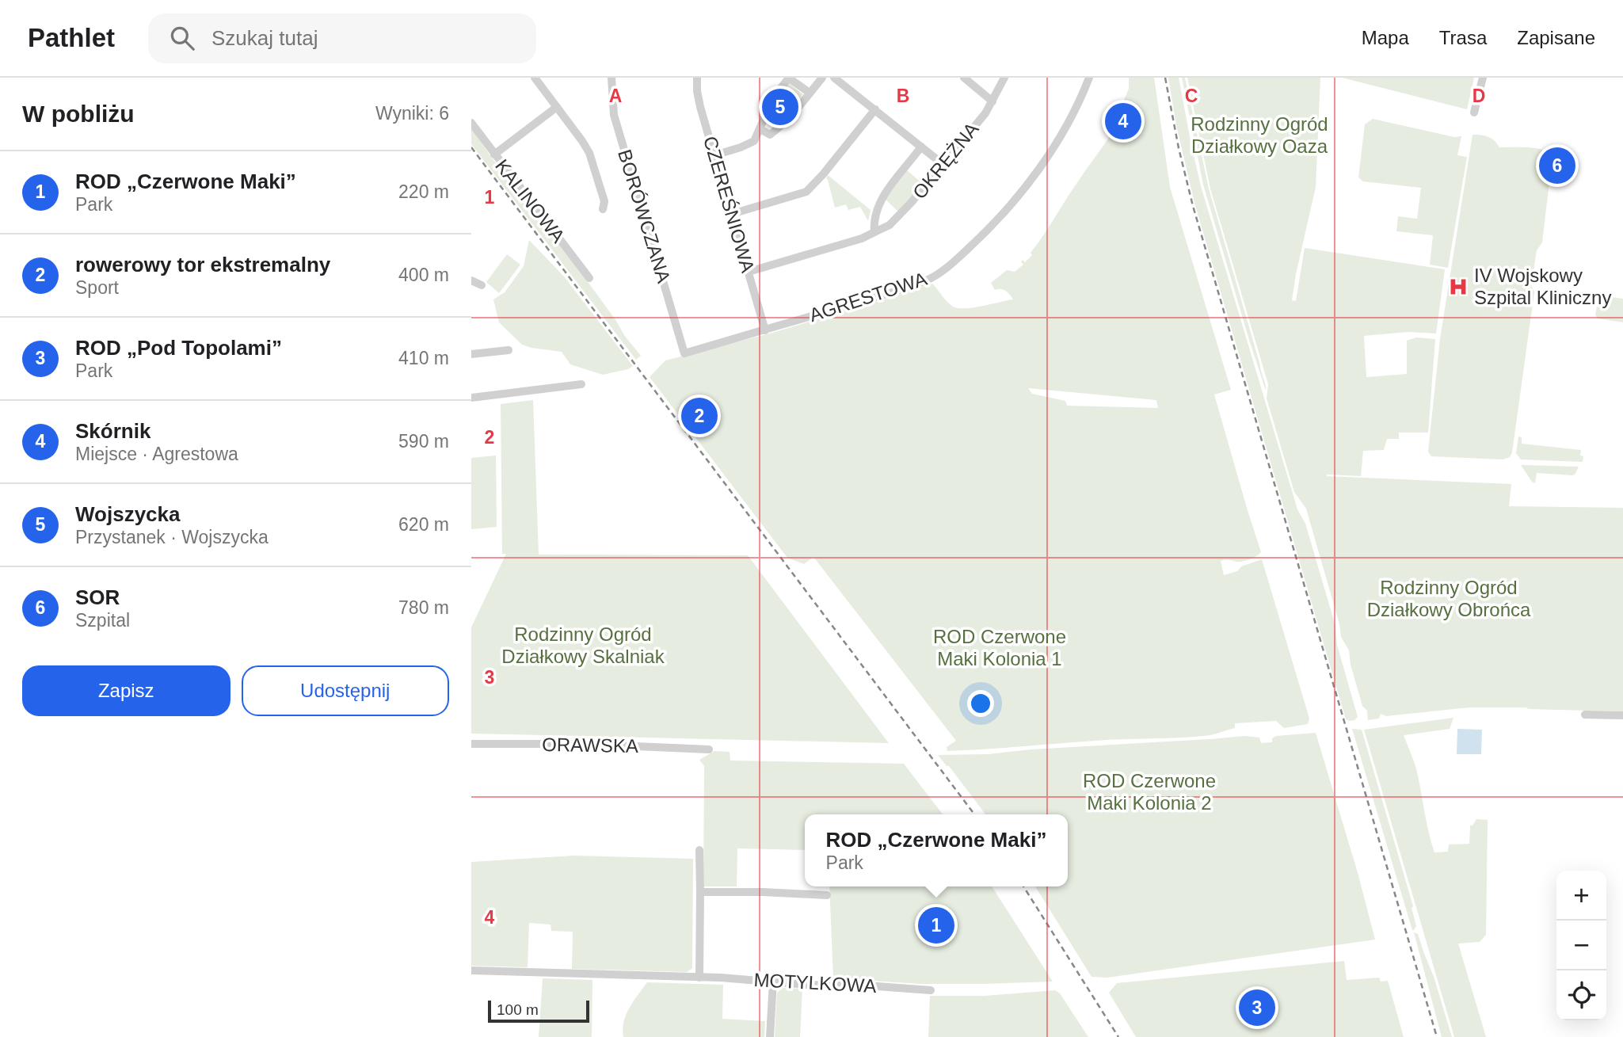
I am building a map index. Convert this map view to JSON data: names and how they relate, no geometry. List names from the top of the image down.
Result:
{
  "streets": {
    "street": [
      "OKRĘŻNA",
      "KALINOWA",
      "CZEREŚNIOWA",
      "BORÓWCZANA",
      "AGRESTOWA",
      "ORAWSKA",
      "MOTYLKOWA"
    ]
  },
  "crossings": [
    ["OKRĘŻNA", "CZEREŚNIOWA"],
    ["CZEREŚNIOWA", "AGRESTOWA"],
    ["BORÓWCZANA", "AGRESTOWA"]
  ],
  "parks": [
    "Rodzinny Ogród Działkowy Oaza",
    "Rodzinny Ogród Działkowy Obrońca",
    "Rodzinny Ogród Działkowy Skalniak",
    "ROD Czerwone Maki Kolonia 1",
    "ROD Czerwone Maki Kolonia 2"
  ],
  "places": {
    "hospital": ["IV Wojskowy Szpital Kliniczny"]
  },
  "scale_bar": "100 m",
  "page": {
    "header": "Pathlet",
    "search": "Szukaj tutaj",
    "nav": ["Mapa", "Trasa", "Zapisane"],
    "heading": ["W pobliżu", "Wyniki: 6"],
    "pins": [
      "5",
      "4",
      "6",
      "2",
      "1",
      "3"
    ],
    "list": [
      {
        "mark": "1",
        "name": "ROD „Czerwone Maki”",
        "note": "Park",
        "value": "220 m"
      },
      {
        "mark": "2",
        "name": "rowerowy tor ekstremalny",
        "note": "Sport",
        "value": "400 m"
      },
      {
        "mark": "3",
        "name": "ROD „Pod Topolami”",
        "note": "Park",
        "value": "410 m"
      },
      {
        "mark": "4",
        "name": "Skórnik",
        "note": "Miejsce · Agrestowa",
        "value": "590 m"
      },
      {
        "mark": "5",
        "name": "Wojszycka",
        "note": "Przystanek · Wojszycka",
        "value": "620 m"
      },
      {
        "mark": "6",
        "name": "SOR",
        "note": "Szpital",
        "value": "780 m"
      }
    ],
    "buttons": ["Zapisz", "Udostępnij"],
    "popup": ["ROD „Czerwone Maki”", "Park"],
    "map_buttons": ["+", "−"],
    "scale": "100 m"
  },
  "grid": {
    "columns": [
      "A",
      "B",
      "C",
      "D"
    ],
    "rows": [
      "1",
      "2",
      "3",
      "4"
    ]
  }
}
